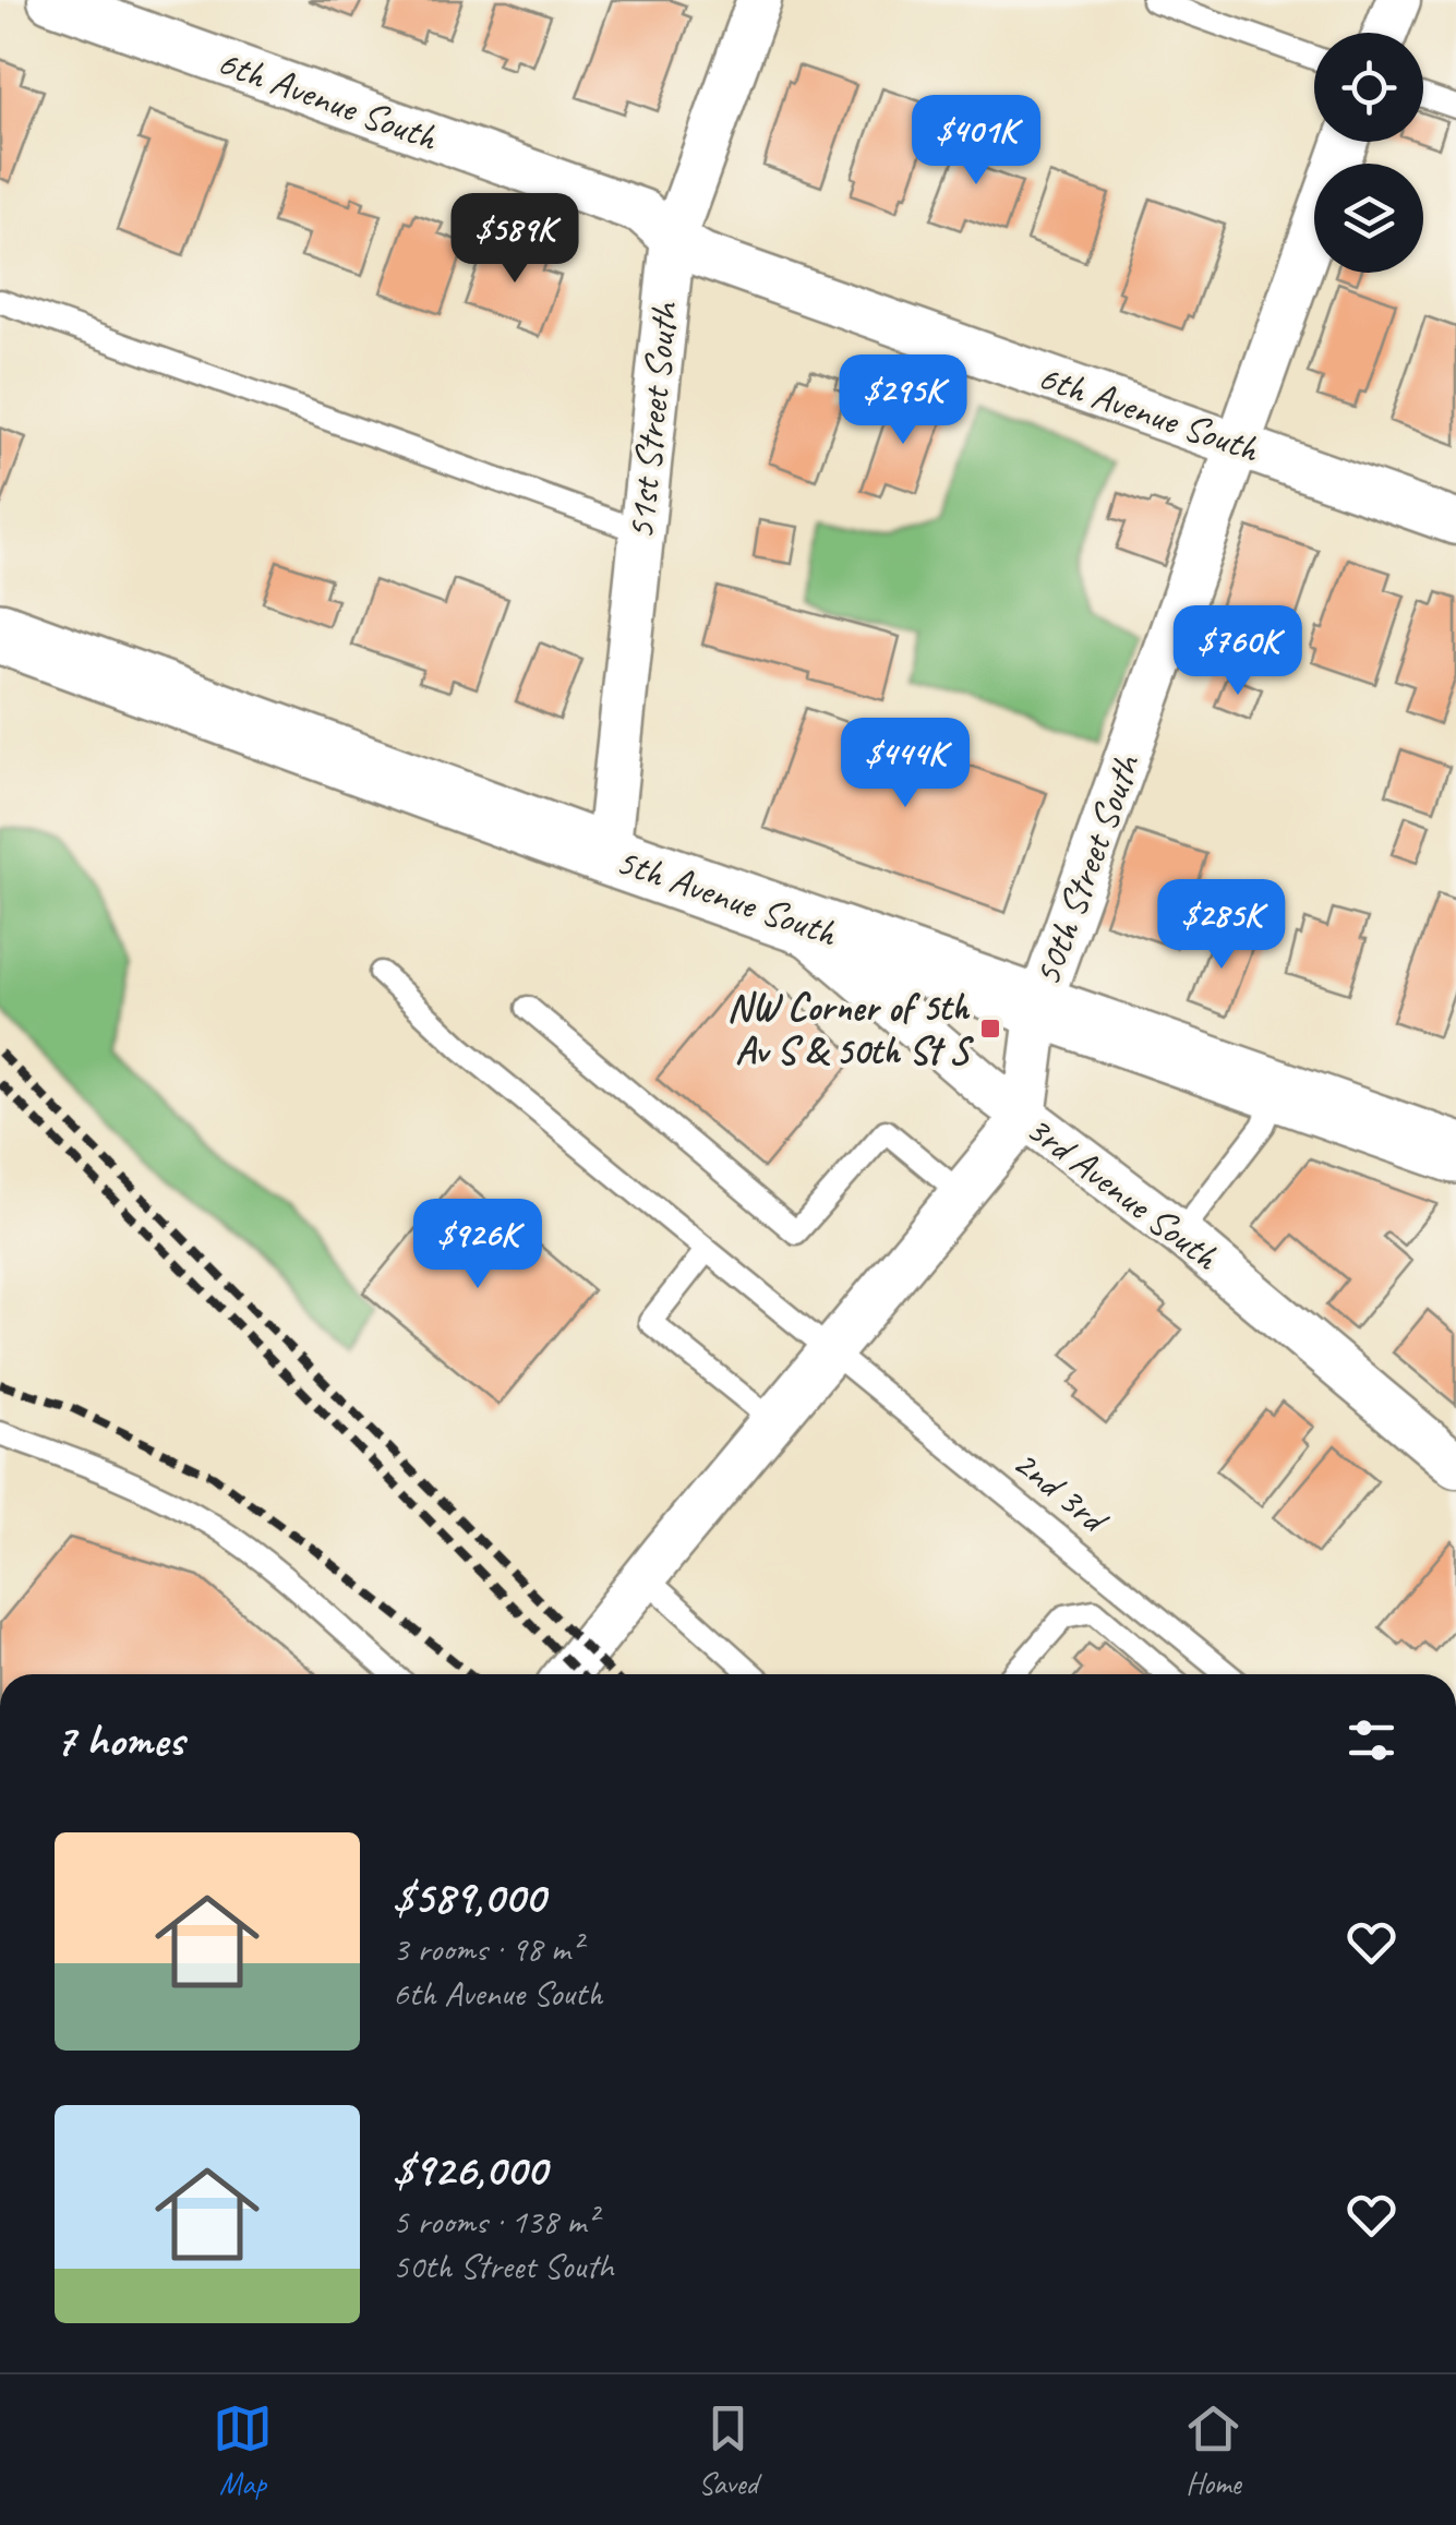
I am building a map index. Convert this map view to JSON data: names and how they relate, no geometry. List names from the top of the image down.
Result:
{
  "streets": {
    "street": [
      "6th Avenue South",
      "51st Street South",
      "50th Street South",
      "5th Avenue South",
      "3rd Avenue South"
    ],
    "lane": ["2nd 3rd"]
  },
  "crossings": [
    ["6th Avenue South", "51st Street South"],
    ["6th Avenue South", "50th Street South"],
    ["51st Street South", "5th Avenue South"],
    ["50th Street South", "5th Avenue South"],
    ["50th Street South", "3rd Avenue South"],
    ["5th Avenue South", "3rd Avenue South"]
  ],
  "places": {
    "transit": ["NW Corner of 5th Av S & 50th St S"]
  },
  "page": {
    "price": [
      "$401K",
      "$589K",
      "$295K",
      "$760K",
      "$444K",
      "$285K",
      "$926K"
    ],
    "heading": "7 homes",
    "list": [
      {
        "name": "$589,000",
        "note": "3 rooms · 98 m² · 6th Avenue South"
      },
      {
        "name": "$926,000",
        "note": "5 rooms · 138 m² · 50th Street South"
      }
    ],
    "tabs": ["Map", "Saved", "Home"]
  }
}
